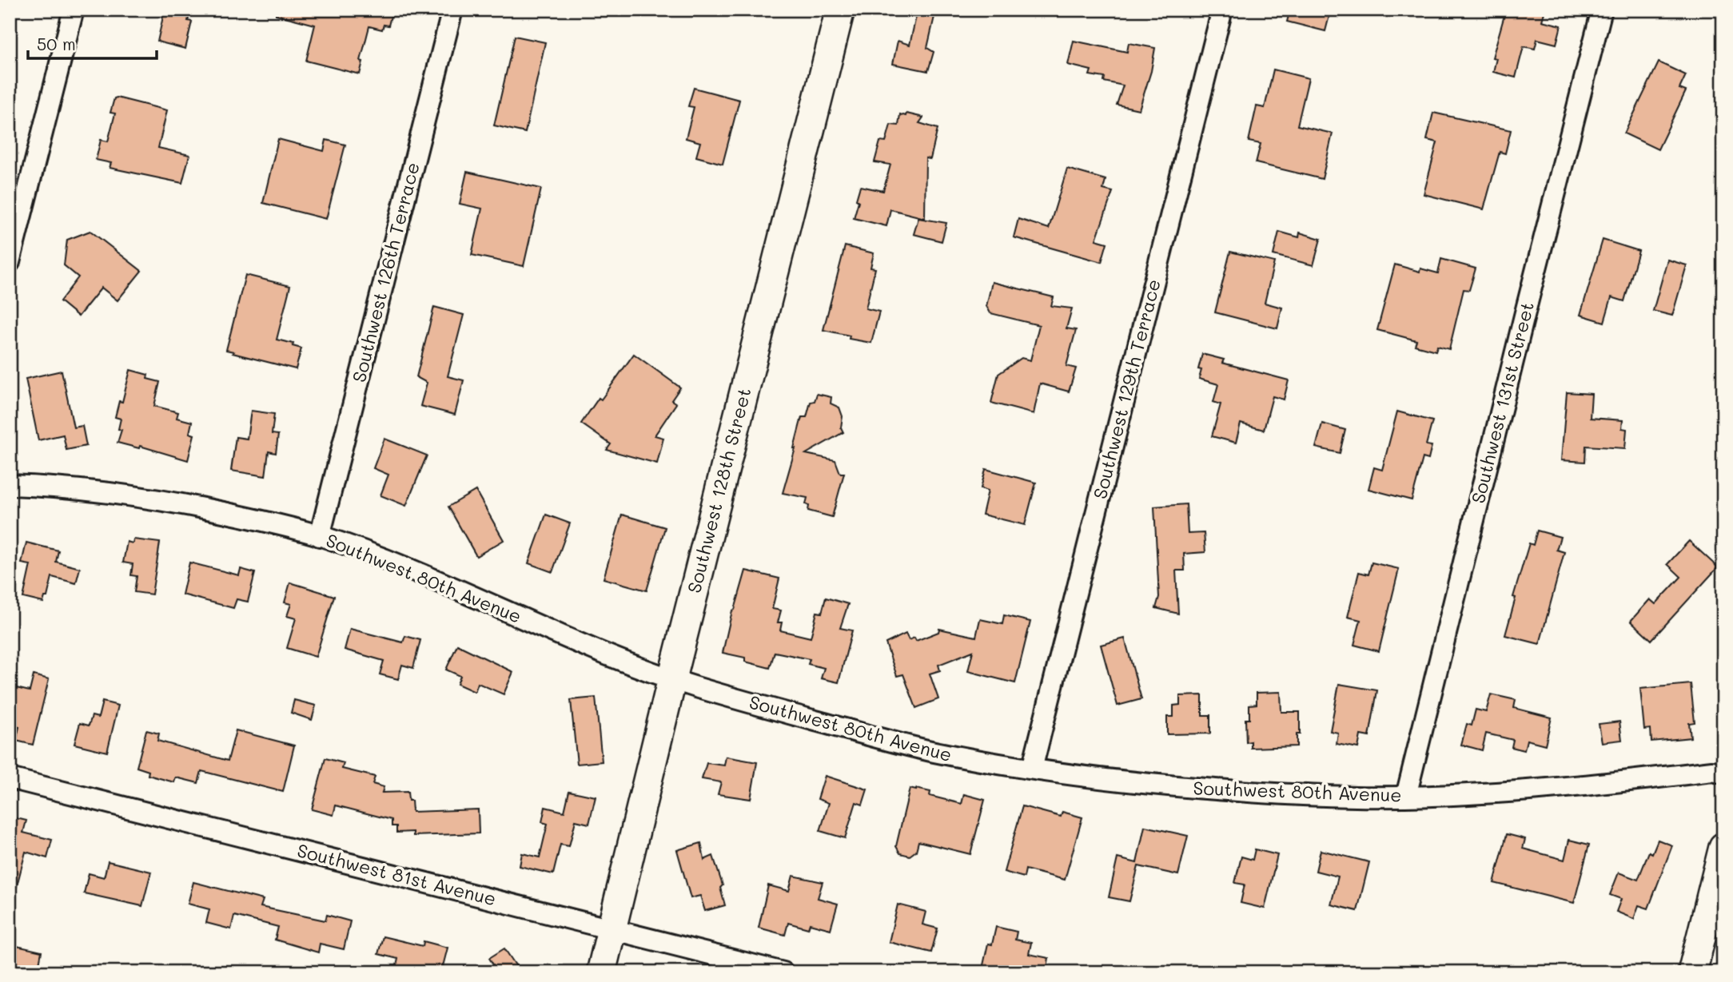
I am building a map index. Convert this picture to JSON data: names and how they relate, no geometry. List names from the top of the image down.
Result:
{
  "streets": {
    "street": [
      "Southwest 126th Terrace",
      "Southwest 129th Terrace",
      "Southwest 131st Street",
      "Southwest 128th Street",
      "Southwest 80th Avenue",
      "Southwest 81st Avenue"
    ]
  },
  "crossings": [
    ["Southwest 126th Terrace", "Southwest 80th Avenue"],
    ["Southwest 129th Terrace", "Southwest 80th Avenue"],
    ["Southwest 131st Street", "Southwest 80th Avenue"],
    ["Southwest 128th Street", "Southwest 80th Avenue"],
    ["Southwest 128th Street", "Southwest 81st Avenue"]
  ],
  "scale_bar": "50 m"
}
